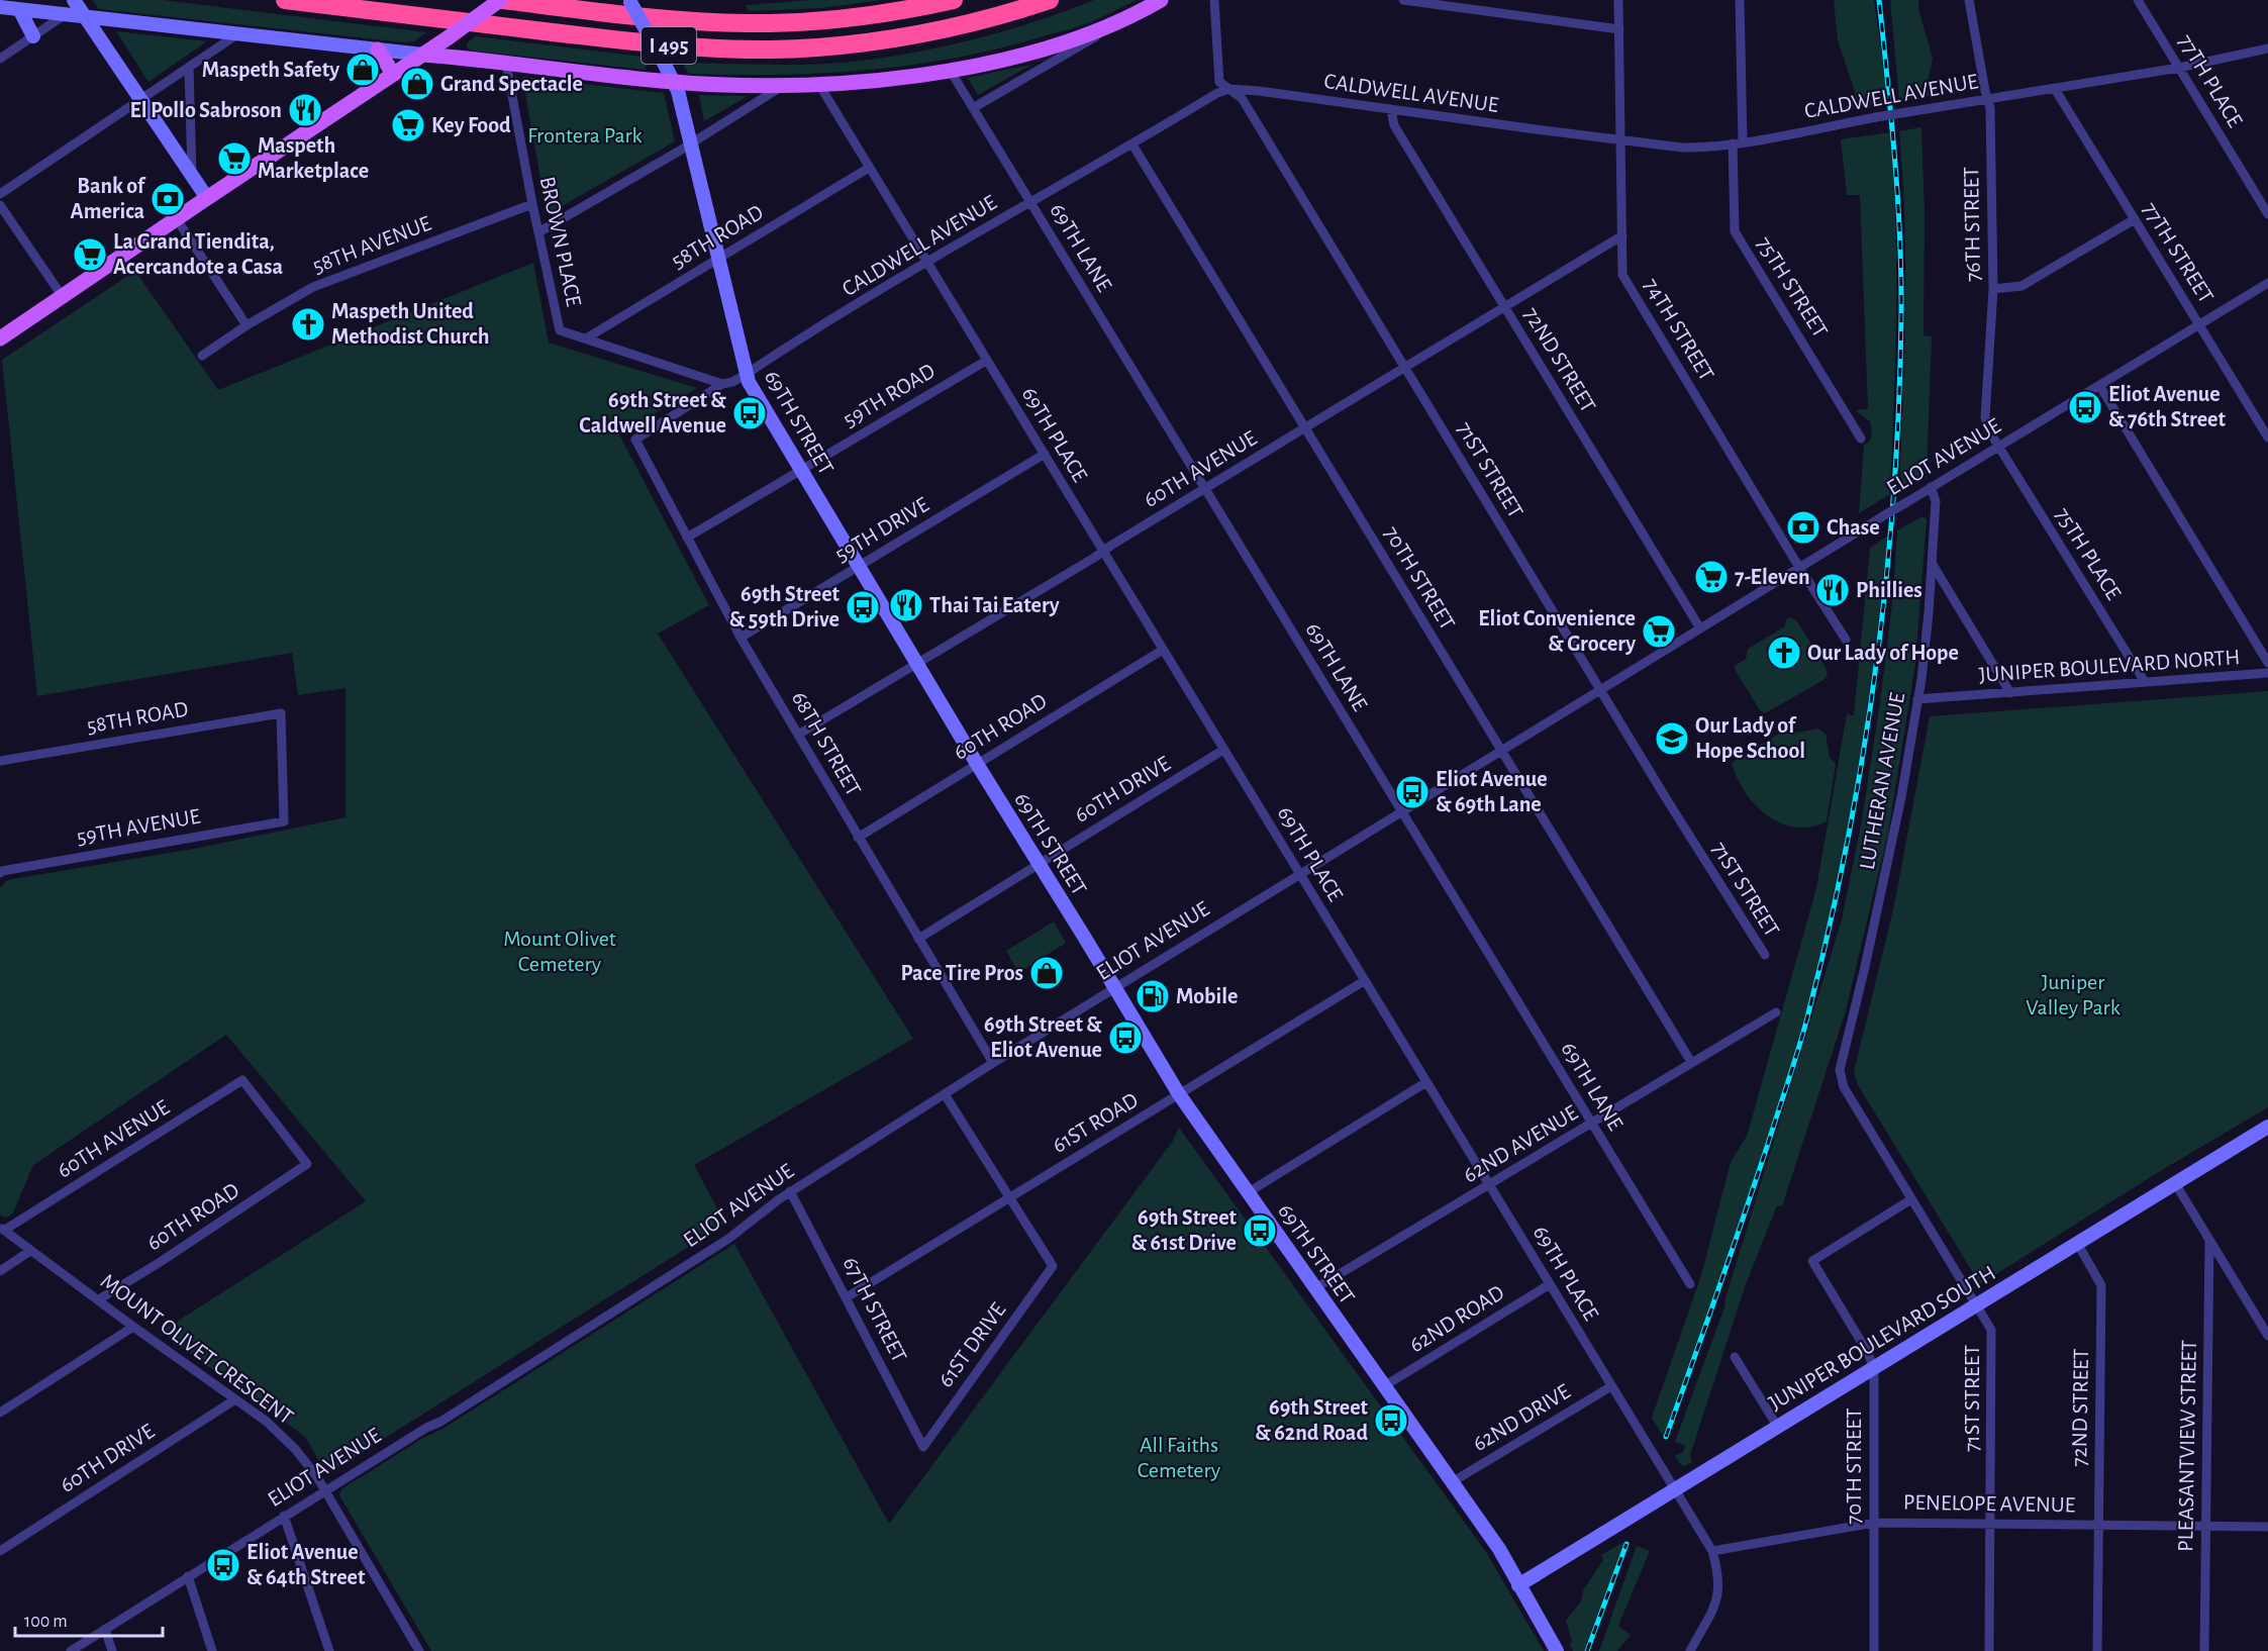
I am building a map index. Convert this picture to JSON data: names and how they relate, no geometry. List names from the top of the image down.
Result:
{
  "streets": {
    "highway": ["I 495"],
    "main road": ["69TH STREET", "JUNIPER BOULEVARD SOUTH"],
    "street": [
      "77TH PLACE",
      "CALDWELL AVENUE",
      "76TH STREET",
      "58TH ROAD",
      "BROWN PLACE",
      "58TH AVENUE",
      "69TH LANE",
      "77TH STREET",
      "75TH STREET",
      "74TH STREET",
      "72ND STREET",
      "59TH ROAD",
      "69TH PLACE",
      "ELIOT AVENUE",
      "60TH AVENUE",
      "71ST STREET",
      "59TH DRIVE",
      "75TH PLACE",
      "70TH STREET",
      "JUNIPER BOULEVARD NORTH",
      "60TH ROAD",
      "68TH STREET",
      "LUTHERAN AVENUE",
      "60TH DRIVE",
      "59TH AVENUE",
      "61ST ROAD",
      "62ND AVENUE",
      "67TH STREET",
      "62ND ROAD",
      "61ST DRIVE",
      "MOUNT OLIVET CRESCENT",
      "62ND DRIVE",
      "PLEASANTVIEW STREET",
      "PENELOPE AVENUE"
    ]
  },
  "crossings": [
    ["77TH PLACE", "CALDWELL AVENUE"],
    ["CALDWELL AVENUE", "76TH STREET"],
    ["CALDWELL AVENUE", "BROWN PLACE"],
    ["CALDWELL AVENUE", "69TH LANE"],
    ["CALDWELL AVENUE", "77TH STREET"],
    ["CALDWELL AVENUE", "75TH STREET"],
    ["CALDWELL AVENUE", "74TH STREET"],
    ["CALDWELL AVENUE", "72ND STREET"],
    ["CALDWELL AVENUE", "69TH STREET"],
    ["CALDWELL AVENUE", "69TH PLACE"],
    ["CALDWELL AVENUE", "71ST STREET"],
    ["CALDWELL AVENUE", "70TH STREET"],
    ["CALDWELL AVENUE", "68TH STREET"],
    ["76TH STREET", "ELIOT AVENUE"],
    ["76TH STREET", "75TH PLACE"],
    ["58TH ROAD", "BROWN PLACE"],
    ["58TH ROAD", "69TH STREET"],
    ["58TH ROAD", "69TH PLACE"],
    ["58TH ROAD", "59TH AVENUE"],
    ["BROWN PLACE", "58TH AVENUE"],
    ["69TH LANE", "ELIOT AVENUE"],
    ["69TH LANE", "60TH AVENUE"],
    ["69TH LANE", "62ND AVENUE"],
    ["77TH STREET", "ELIOT AVENUE"],
    ["74TH STREET", "ELIOT AVENUE"],
    ["74TH STREET", "60TH AVENUE"],
    ["72ND STREET", "ELIOT AVENUE"],
    ["72ND STREET", "60TH AVENUE"],
    ["72ND STREET", "JUNIPER BOULEVARD SOUTH"],
    ["72ND STREET", "PENELOPE AVENUE"],
    ["59TH ROAD", "69TH STREET"],
    ["59TH ROAD", "69TH PLACE"],
    ["59TH ROAD", "68TH STREET"],
    ["69TH STREET", "ELIOT AVENUE"],
    ["69TH STREET", "60TH AVENUE"],
    ["69TH STREET", "59TH DRIVE"],
    ["69TH STREET", "60TH ROAD"],
    ["69TH STREET", "60TH DRIVE"],
    ["69TH STREET", "61ST ROAD"],
    ["69TH STREET", "62ND AVENUE"],
    ["69TH STREET", "62ND ROAD"],
    ["69TH STREET", "JUNIPER BOULEVARD SOUTH"],
    ["69TH STREET", "62ND DRIVE"],
    ["69TH PLACE", "ELIOT AVENUE"],
    ["69TH PLACE", "60TH AVENUE"],
    ["69TH PLACE", "59TH DRIVE"],
    ["69TH PLACE", "60TH ROAD"],
    ["69TH PLACE", "60TH DRIVE"],
    ["69TH PLACE", "61ST ROAD"],
    ["69TH PLACE", "62ND AVENUE"],
    ["69TH PLACE", "62ND ROAD"],
    ["69TH PLACE", "JUNIPER BOULEVARD SOUTH"],
    ["69TH PLACE", "62ND DRIVE"],
    ["69TH PLACE", "PENELOPE AVENUE"],
    ["ELIOT AVENUE", "71ST STREET"],
    ["ELIOT AVENUE", "75TH PLACE"],
    ["ELIOT AVENUE", "70TH STREET"],
    ["ELIOT AVENUE", "68TH STREET"],
    ["ELIOT AVENUE", "LUTHERAN AVENUE"],
    ["ELIOT AVENUE", "67TH STREET"],
    ["ELIOT AVENUE", "MOUNT OLIVET CRESCENT"],
    ["60TH AVENUE", "71ST STREET"],
    ["60TH AVENUE", "70TH STREET"],
    ["60TH AVENUE", "60TH ROAD"],
    ["60TH AVENUE", "68TH STREET"],
    ["60TH AVENUE", "MOUNT OLIVET CRESCENT"],
    ["71ST STREET", "70TH STREET"],
    ["71ST STREET", "LUTHERAN AVENUE"],
    ["71ST STREET", "JUNIPER BOULEVARD SOUTH"],
    ["71ST STREET", "PENELOPE AVENUE"],
    ["59TH DRIVE", "68TH STREET"],
    ["75TH PLACE", "JUNIPER BOULEVARD NORTH"],
    ["70TH STREET", "62ND AVENUE"],
    ["70TH STREET", "JUNIPER BOULEVARD SOUTH"],
    ["70TH STREET", "PENELOPE AVENUE"],
    ["JUNIPER BOULEVARD NORTH", "LUTHERAN AVENUE"],
    ["60TH ROAD", "68TH STREET"],
    ["60TH ROAD", "MOUNT OLIVET CRESCENT"],
    ["68TH STREET", "60TH DRIVE"],
    ["60TH DRIVE", "MOUNT OLIVET CRESCENT"],
    ["61ST ROAD", "67TH STREET"],
    ["61ST ROAD", "61ST DRIVE"],
    ["67TH STREET", "61ST DRIVE"],
    ["PLEASANTVIEW STREET", "PENELOPE AVENUE"]
  ],
  "parks": [
    "Frontera Park",
    "Mount Olivet Cemetery",
    "Juniper Valley Park",
    "All Faiths Cemetery"
  ],
  "places": {
    "shop": ["Maspeth Safety", "Grand Spectacle", "Pace Tire Pros"],
    "restaurant": ["El Pollo Sabroson", "Phillies", "Thai Tai Eatery"],
    "supermarket": [
      "Key Food",
      "Maspeth Marketplace",
      "La Grand Tiendita, Acercandote a Casa",
      "7-Eleven",
      "Eliot Convenience & Grocery"
    ],
    "bank": ["Bank of America", "Chase"],
    "church": ["Maspeth United Methodist Church", "Our Lady of Hope"],
    "bus stop": [
      "Eliot Avenue & 76th Street",
      "69th Street & Caldwell Avenue",
      "69th Street & 59th Drive",
      "Eliot Avenue & 69th Lane",
      "69th Street & Eliot Avenue",
      "69th Street & 61st Drive",
      "69th Street & 62nd Road",
      "Eliot Avenue & 64th Street"
    ],
    "school or university": ["Our Lady of Hope School"],
    "fuel station": ["Mobile"]
  },
  "scale_bar": "100 m"
}
